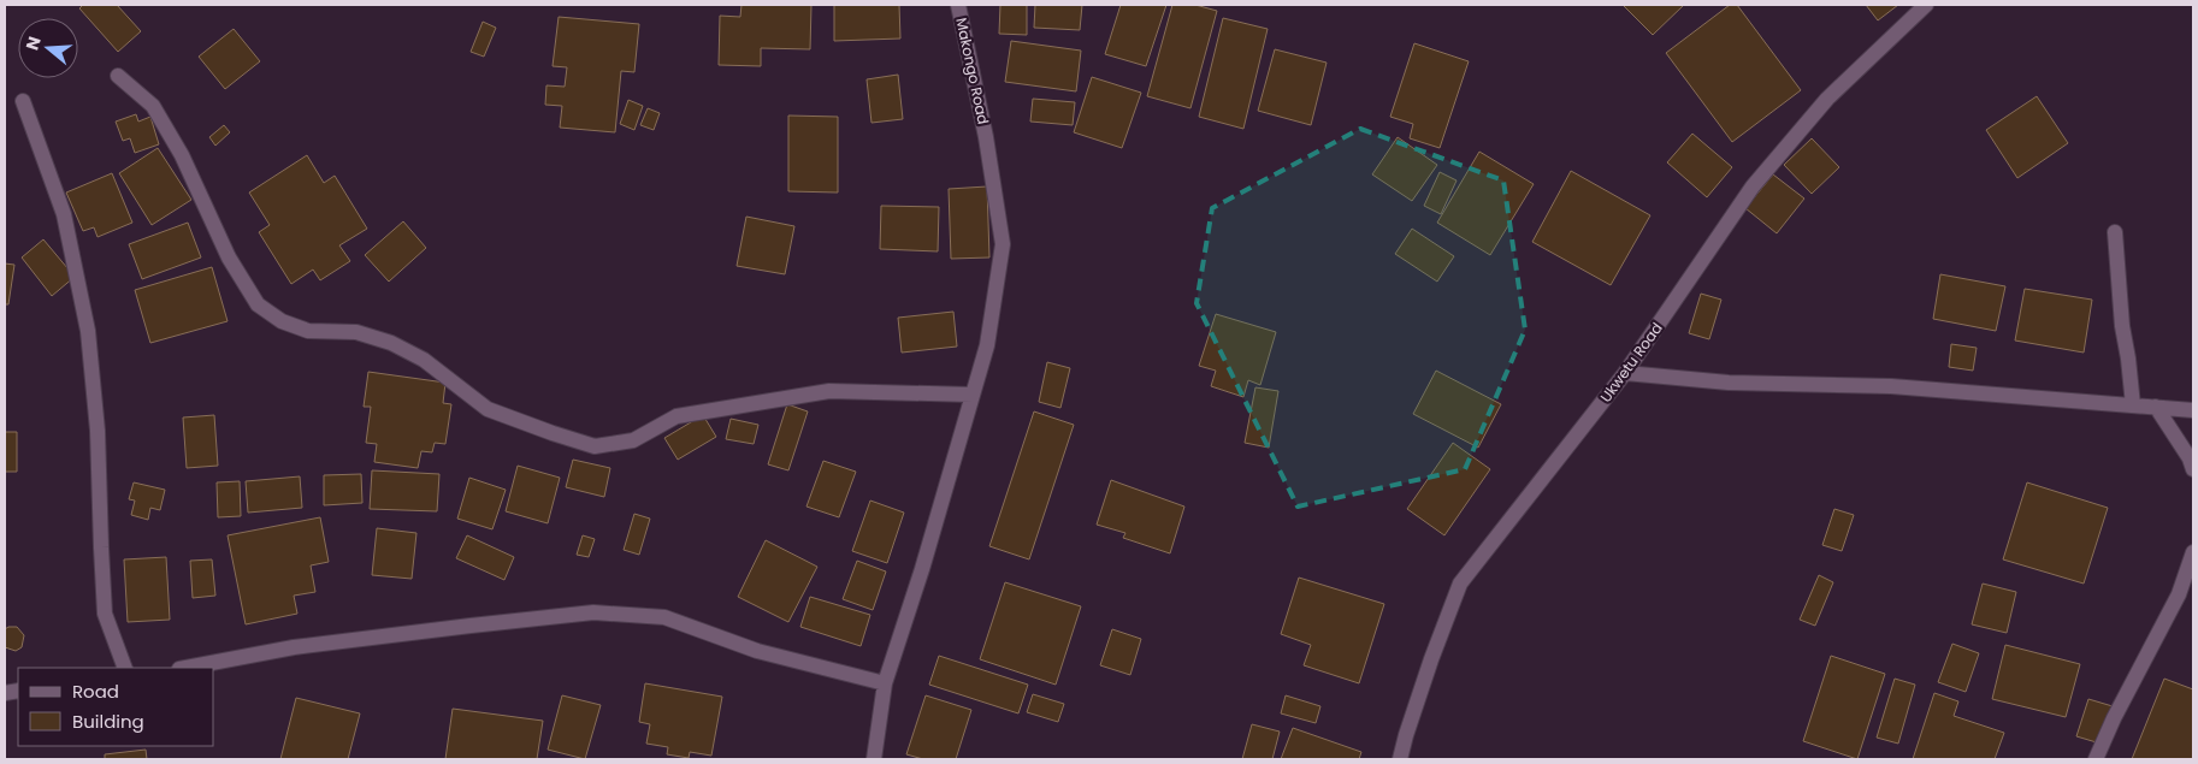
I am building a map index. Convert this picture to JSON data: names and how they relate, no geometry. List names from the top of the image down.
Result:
{
  "streets": {
    "street": ["Makongo Road", "Ukwetu Road"]
  },
  "legend": ["Road", "Building"],
  "north": "left"
}
